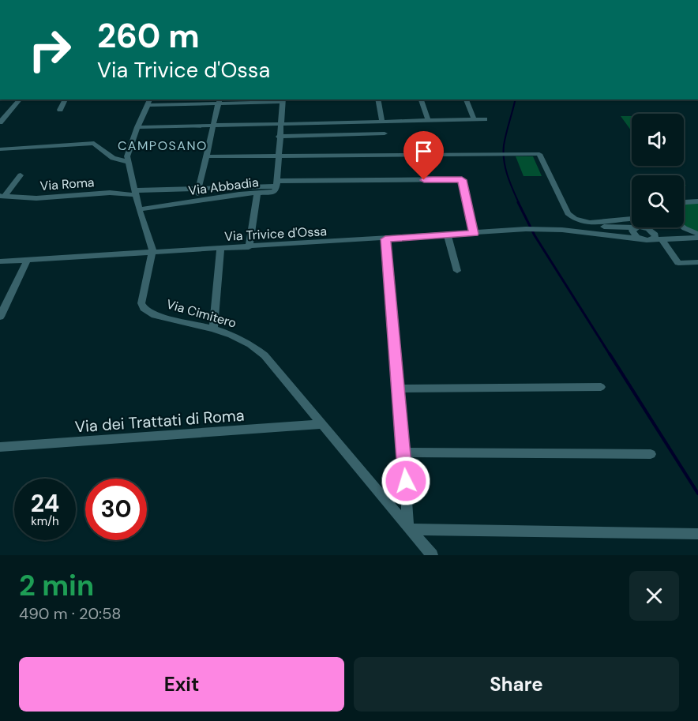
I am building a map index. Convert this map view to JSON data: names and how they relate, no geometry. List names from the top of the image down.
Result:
{
  "streets": {
    "street": [
      "Via Roma",
      "Via Abbadia",
      "Via Trivice d'Ossa",
      "Via Cimitero",
      "Via dei Trattati di Roma"
    ]
  },
  "crossings": [
    ["Via Roma", "Via Abbadia"],
    ["Via Roma", "Via Cimitero"],
    ["Via Abbadia", "Via Cimitero"],
    ["Via Trivice d'Ossa", "Via Cimitero"],
    ["Via Cimitero", "Via dei Trattati di Roma"]
  ],
  "districts": ["CAMPOSANO"],
  "page": {
    "turn": ["260 m", "Via Trivice d'Ossa"],
    "speed": "24 km/h",
    "limit": "30",
    "heading": ["2 min", "490 m · 20:58"],
    "buttons": ["Exit", "Share"]
  }
}
